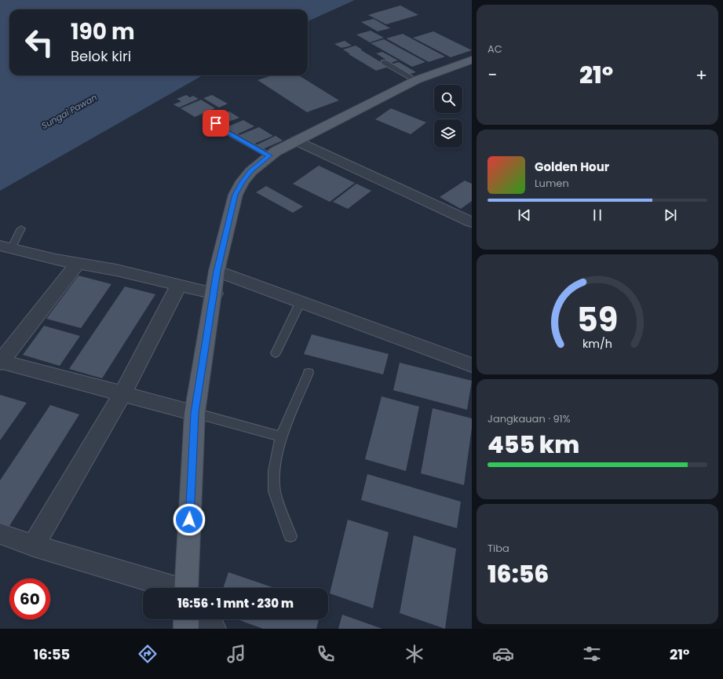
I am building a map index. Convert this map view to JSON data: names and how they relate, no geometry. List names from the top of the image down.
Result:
{
  "water": ["Sungai Pawan"],
  "page": {
    "tile": [
      "AC",
      ["Jangkauan · 91%", "455 km"],
      ["Tiba", "16:56"]
    ],
    "turn": ["190 m", "Belok kiri"],
    "heat": ["−", "21°", "+"],
    "song": ["Golden Hour", "Lumen"],
    "limit": "60",
    "trip": "16:56 · 1 mnt · 230 m",
    "tabs": ["16:55", "21°"],
    "gauge": ["59", "km/h"]
  }
}
